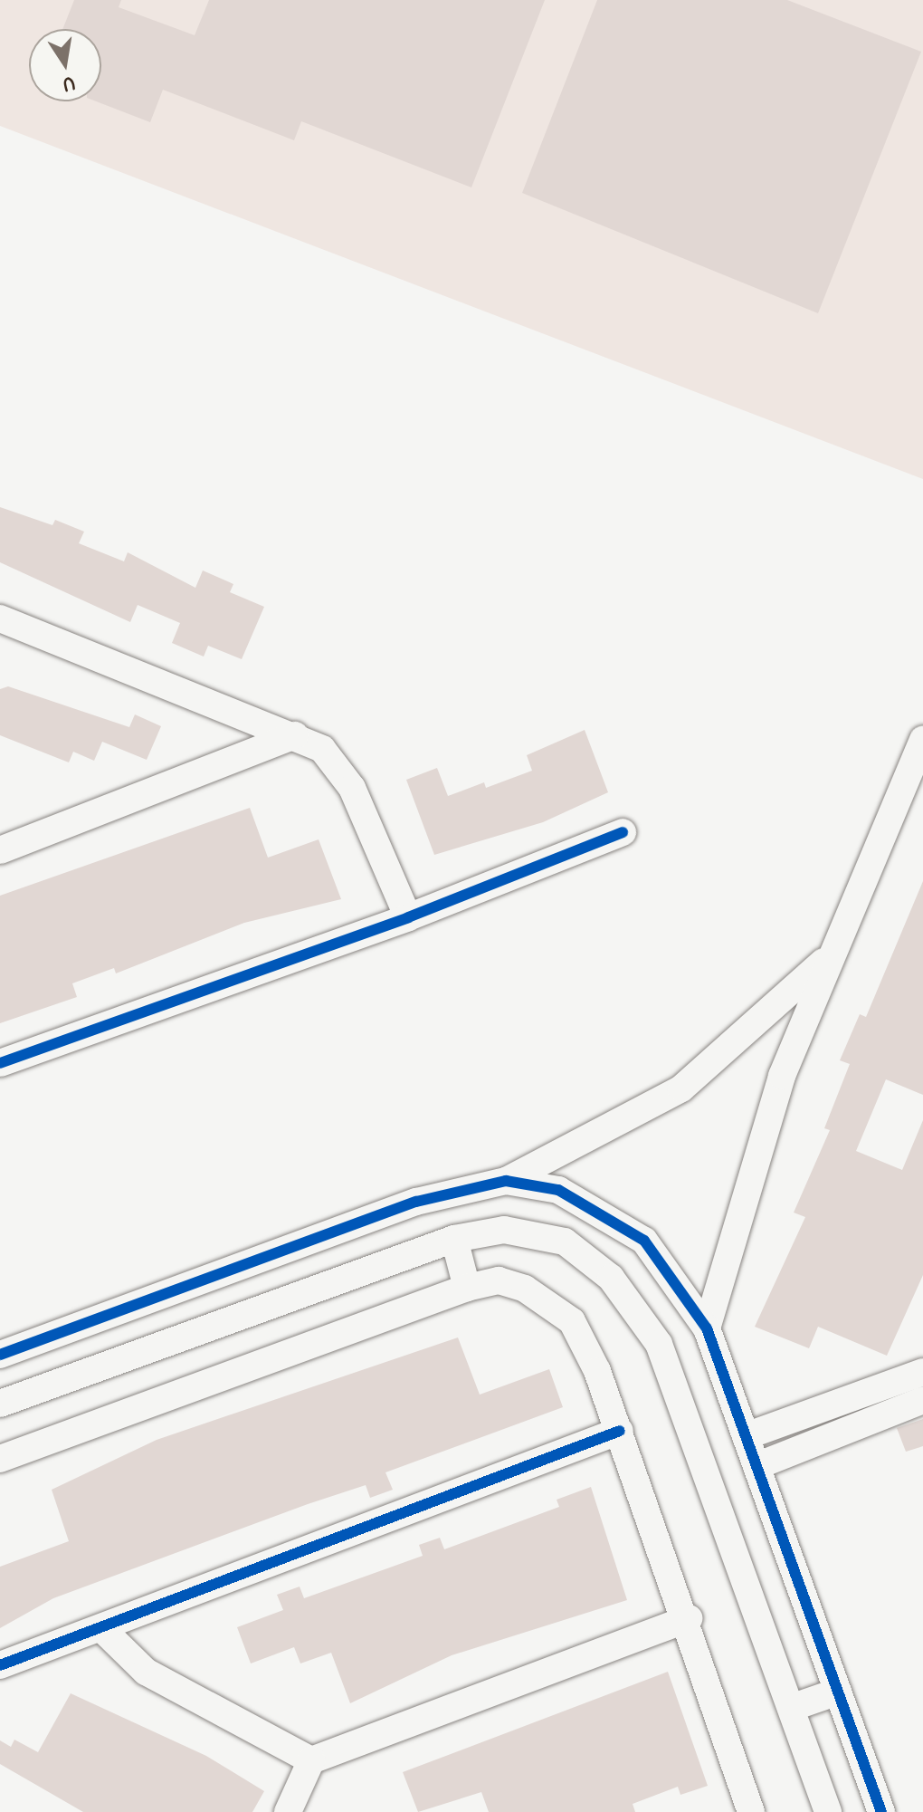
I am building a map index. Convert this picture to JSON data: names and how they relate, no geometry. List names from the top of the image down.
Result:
{
  "north": "bottom"
}
